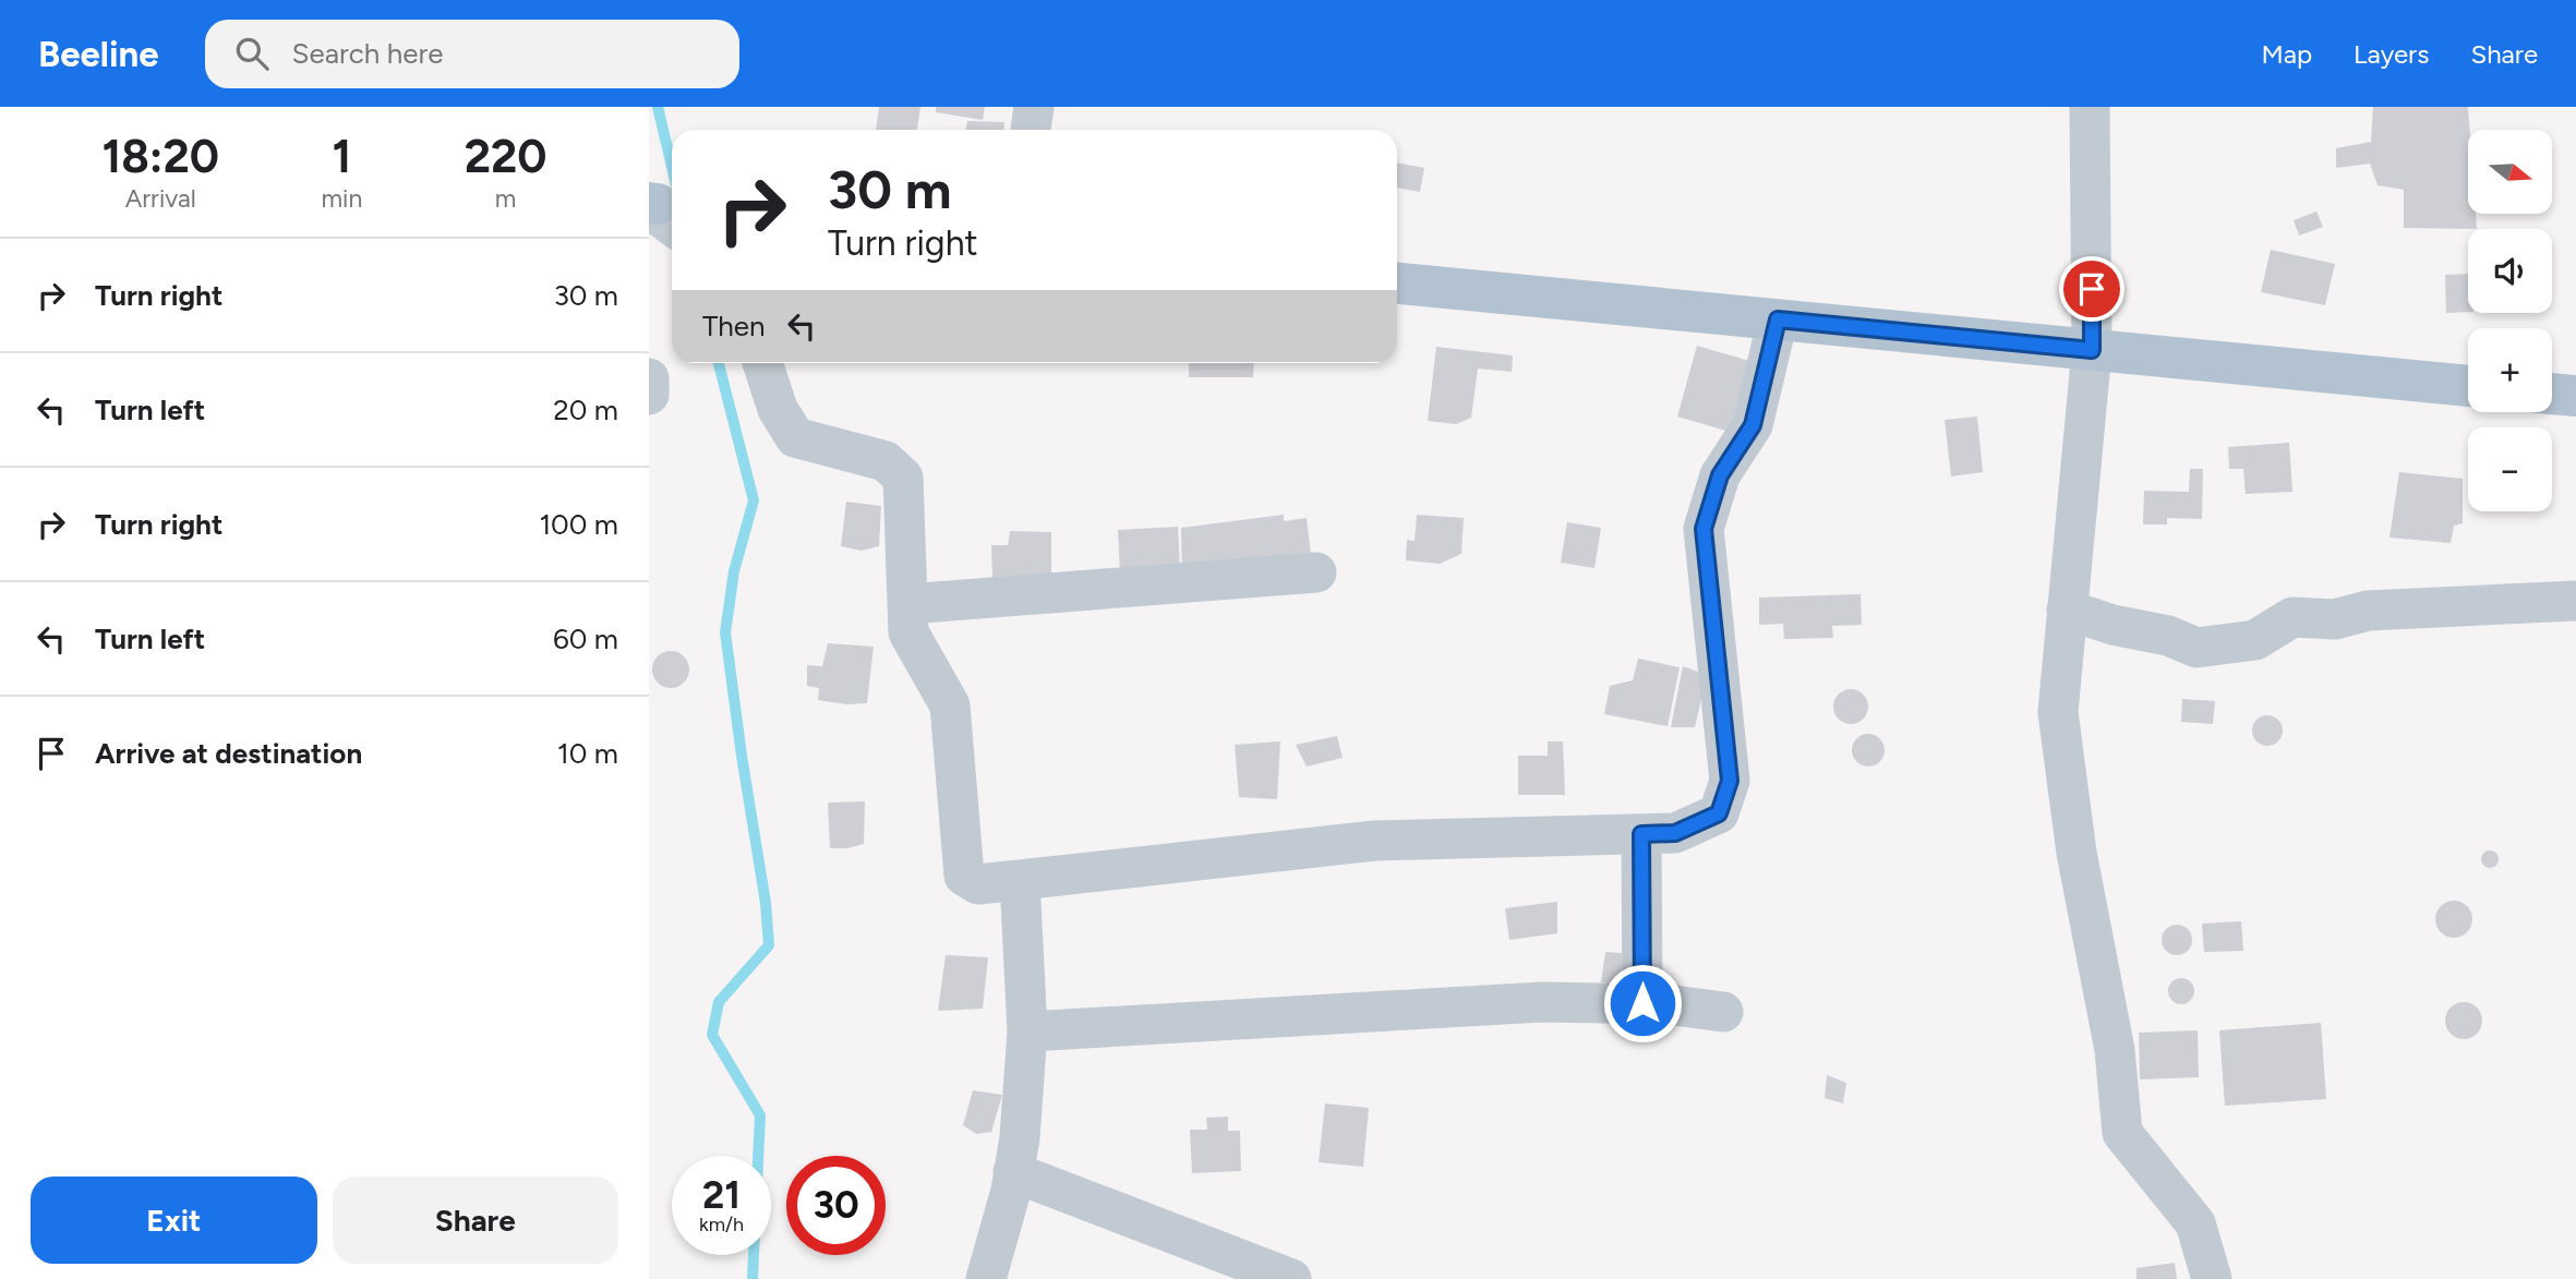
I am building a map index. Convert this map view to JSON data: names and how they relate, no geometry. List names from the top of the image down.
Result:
{
  "north": "right",
  "page": {
    "header": "Beeline",
    "search": "Search here",
    "nav": ["Map", "Layers", "Share"],
    "eta": [
      "18:20",
      "Arrival",
      "1",
      "min",
      "220",
      "m"
    ],
    "map_buttons": ["+", "−"],
    "turn": ["30 m", "Turn right"],
    "list": [
      {
        "name": "Turn right",
        "value": "30 m"
      },
      {
        "name": "Turn left",
        "value": "20 m"
      },
      {
        "name": "Turn right",
        "value": "100 m"
      },
      {
        "name": "Turn left",
        "value": "60 m"
      },
      {
        "name": "Arrive at destination",
        "value": "10 m"
      }
    ],
    "then": "Then",
    "speed": "21 km/h",
    "limit": "30",
    "buttons": ["Exit", "Share"]
  }
}
